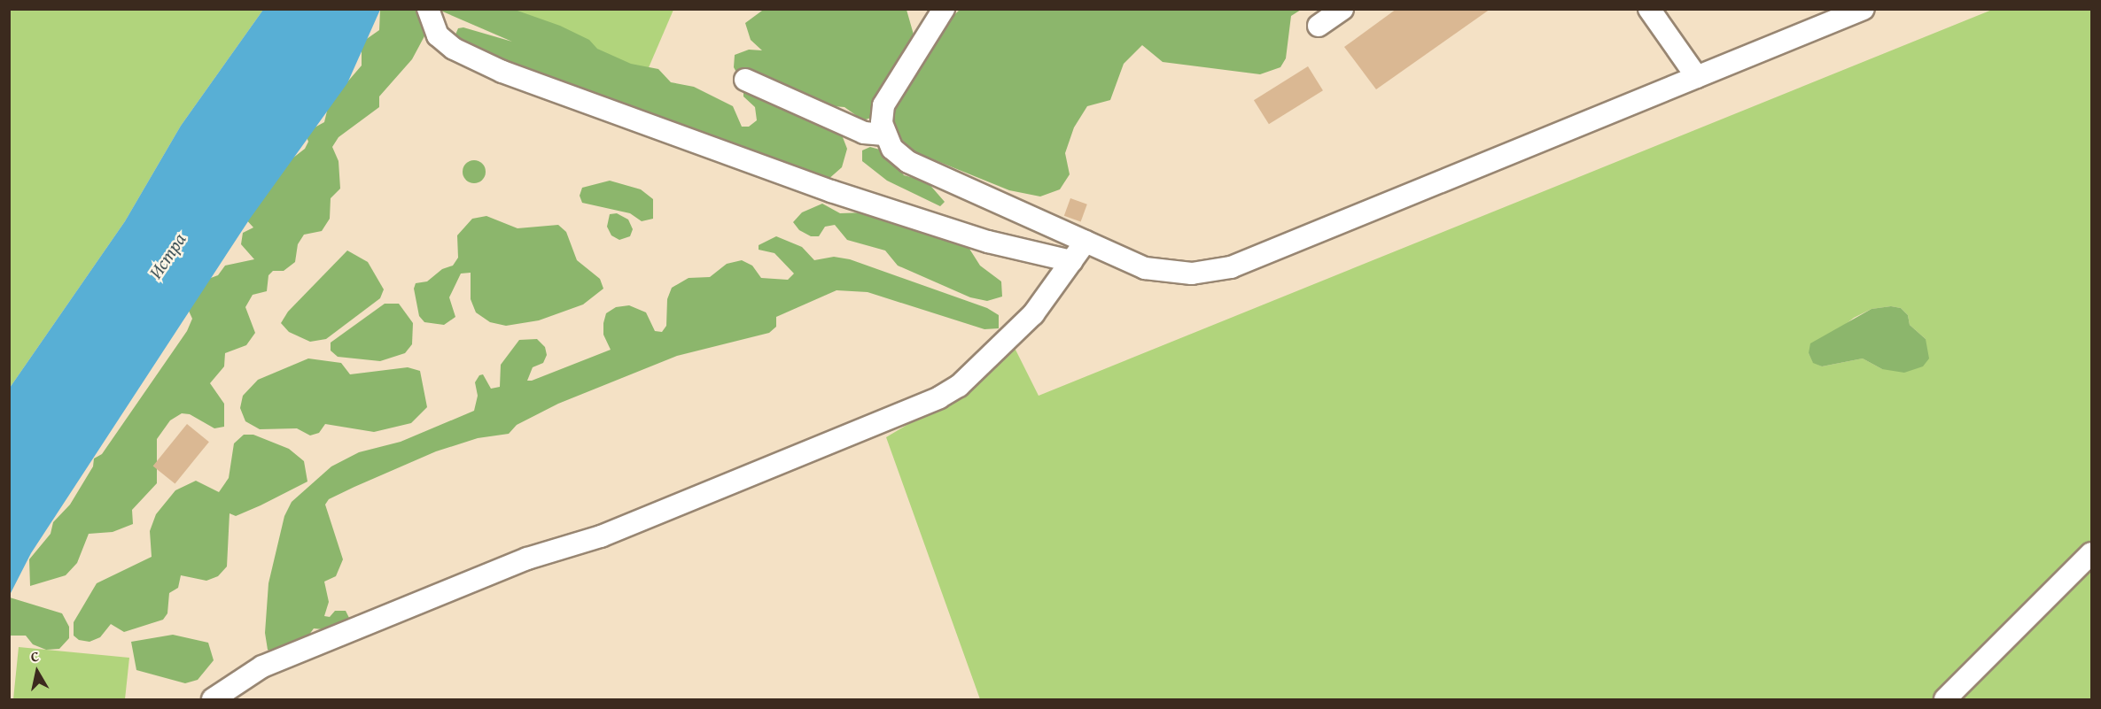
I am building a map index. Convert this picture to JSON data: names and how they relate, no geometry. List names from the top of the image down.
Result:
{
  "water": ["Истра"],
  "north": "top"
}
